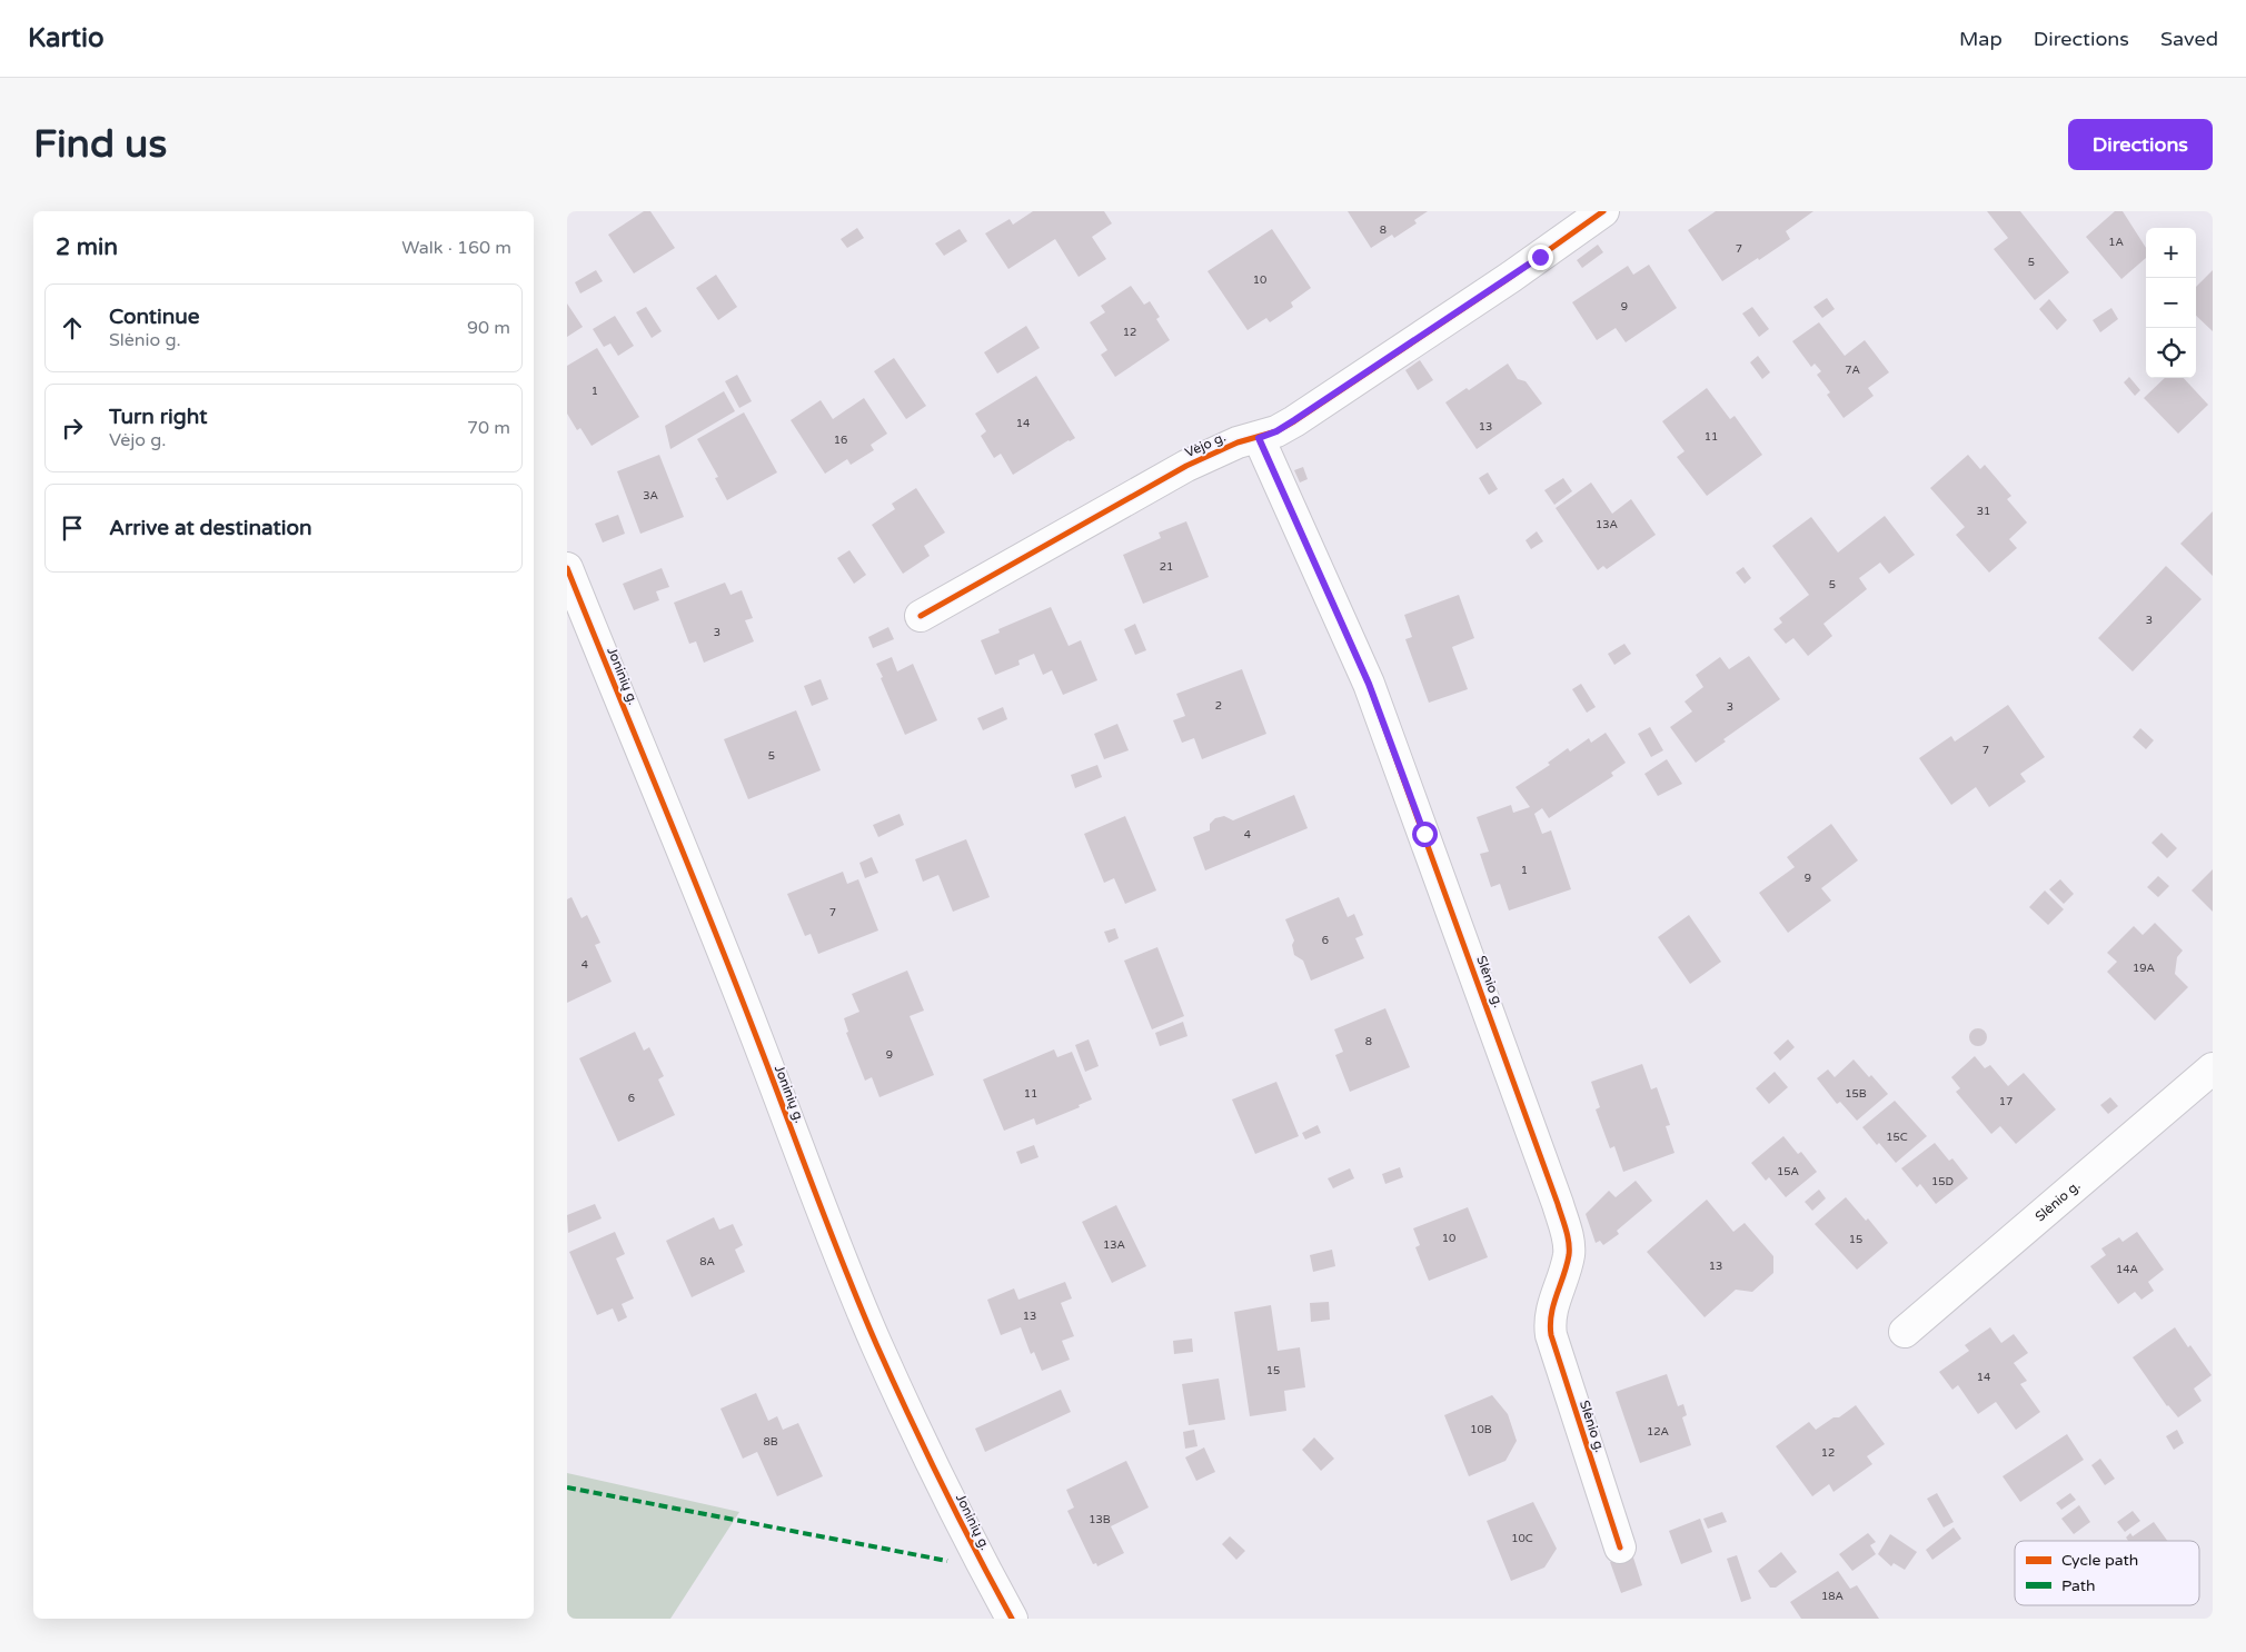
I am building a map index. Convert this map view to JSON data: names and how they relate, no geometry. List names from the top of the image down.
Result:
{
  "streets": {
    "street": ["Vėjo g.", "Joninių g.", "Slėnio g."]
  },
  "crossings": [
    ["Vėjo g.", "Slėnio g."]
  ],
  "house_numbers": [
    "8",
    "1A",
    "7",
    "5",
    "10",
    "9",
    "12",
    "7A",
    "1",
    "14",
    "13",
    "11",
    "16",
    "3A",
    "31",
    "13A",
    "21",
    "5",
    "3",
    "3",
    "2",
    "3",
    "7",
    "5",
    "4",
    "1",
    "9",
    "7",
    "6",
    "4",
    "19A",
    "8",
    "9",
    "11",
    "15B",
    "6",
    "17",
    "15C",
    "15A",
    "15D",
    "10",
    "15",
    "13A",
    "8A",
    "13",
    "14A",
    "13",
    "15",
    "14",
    "10B",
    "12A",
    "8B",
    "12",
    "13B",
    "10C",
    "18A"
  ],
  "legend": ["Cycle path", "Path"],
  "page": {
    "header": "Kartio",
    "nav": ["Map", "Directions", "Saved"],
    "buttons": "Directions",
    "title": "Find us",
    "heading": ["2 min", "Walk · 160 m"],
    "map_buttons": ["+", "−"],
    "list": [
      ["Continue", "Slėnio g.", "90 m"],
      ["Turn right", "Vėjo g.", "70 m"],
      "Arrive at destination"
    ]
  }
}
